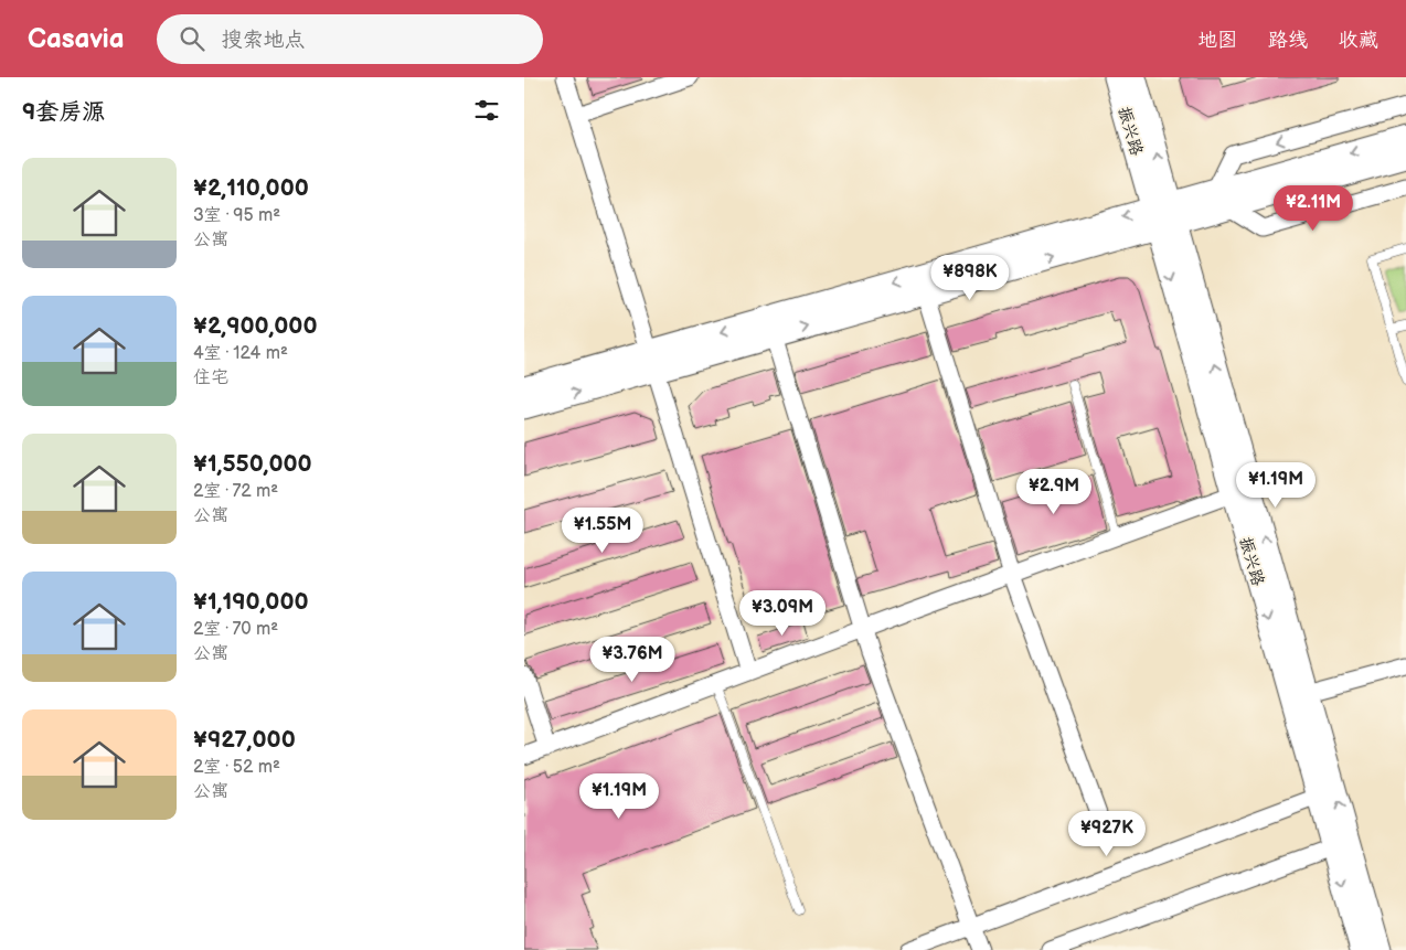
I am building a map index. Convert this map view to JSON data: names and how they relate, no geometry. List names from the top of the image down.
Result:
{
  "streets": {
    "street": ["振兴路"]
  },
  "page": {
    "header": "Casavia",
    "search": "搜索地点",
    "nav": ["地图", "路线", "收藏"],
    "heading": "9套房源",
    "list": [
      {
        "name": "¥2,110,000",
        "note": "3室 · 95 m² · 公寓"
      },
      {
        "name": "¥2,900,000",
        "note": "4室 · 124 m² · 住宅"
      },
      {
        "name": "¥1,550,000",
        "note": "2室 · 72 m² · 公寓"
      },
      {
        "name": "¥1,190,000",
        "note": "2室 · 70 m² · 公寓"
      },
      {
        "name": "¥927,000",
        "note": "2室 · 52 m² · 公寓"
      }
    ],
    "price": [
      "¥2.11M",
      "¥898K",
      "¥1.19M",
      "¥2.9M",
      "¥1.55M",
      "¥3.09M",
      "¥3.76M",
      "¥1.19M",
      "¥927K"
    ]
  }
}
